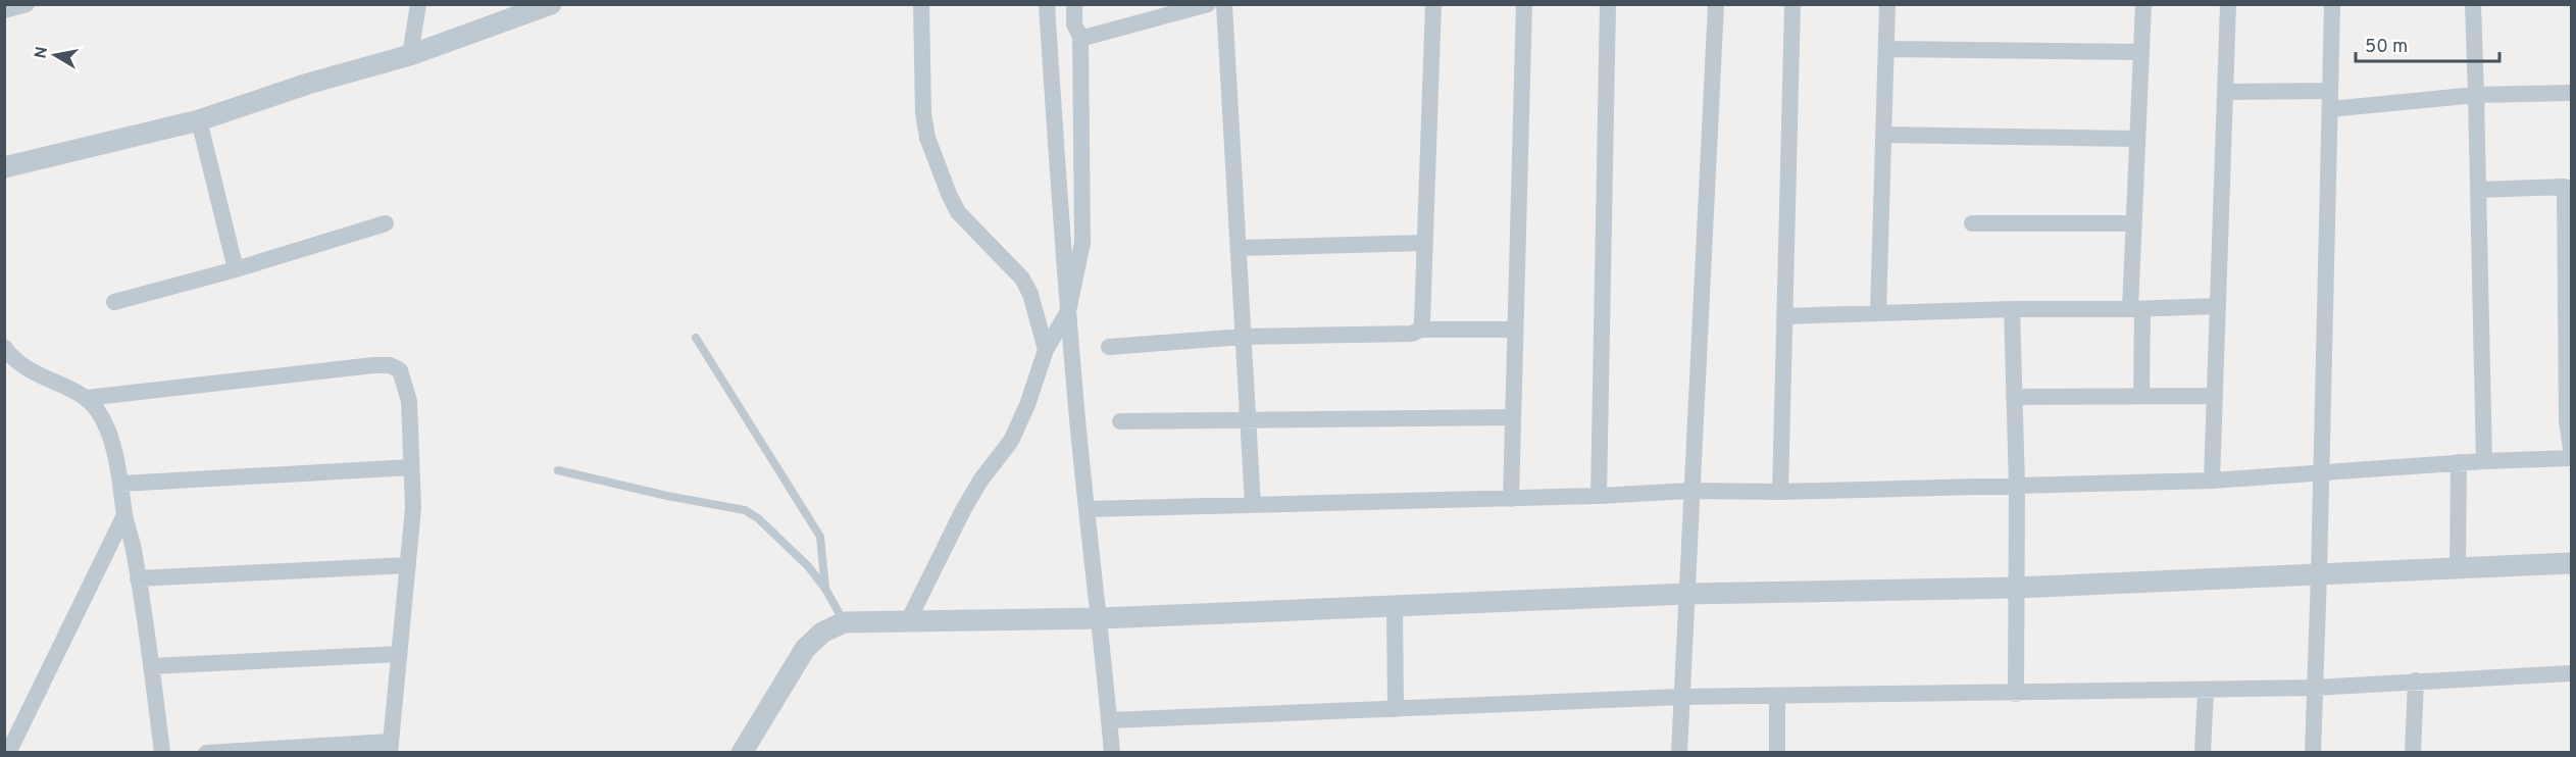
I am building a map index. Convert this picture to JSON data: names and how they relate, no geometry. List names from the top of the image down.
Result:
{
  "scale_bar": "50 m",
  "north": "left"
}
